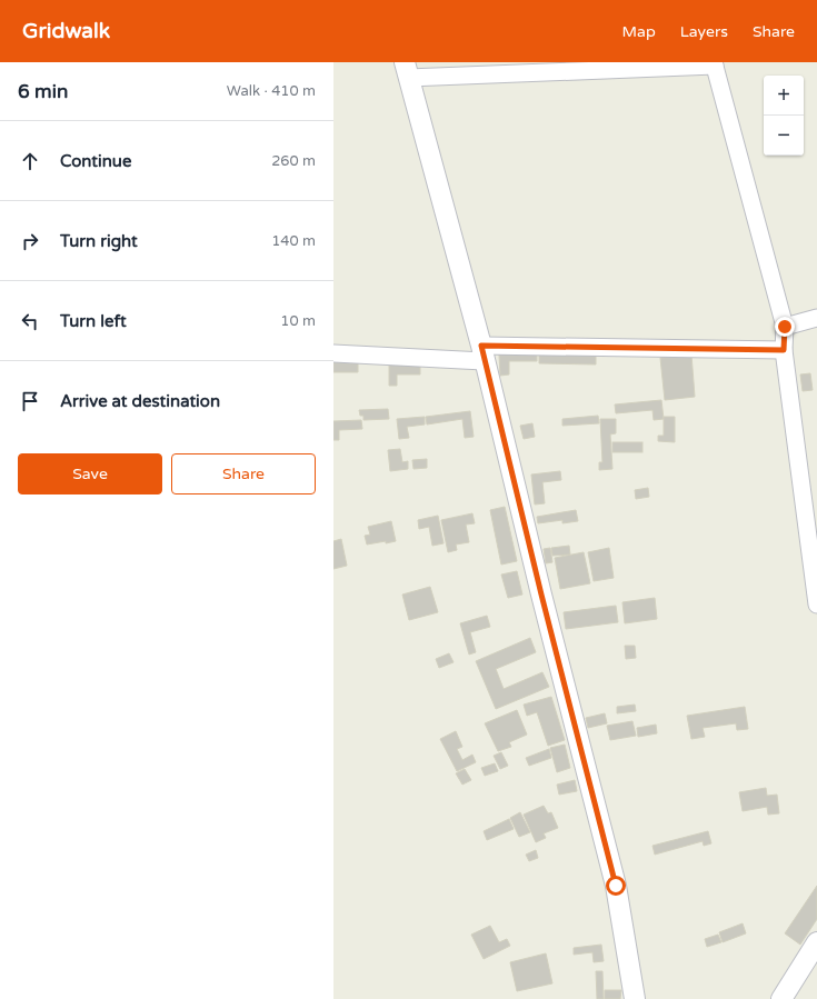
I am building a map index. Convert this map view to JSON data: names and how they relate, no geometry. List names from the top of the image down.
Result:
{
  "page": {
    "header": "Gridwalk",
    "nav": ["Map", "Layers", "Share"],
    "heading": ["6 min", "Walk · 410 m"],
    "map_buttons": ["+", "−"],
    "list": [
      ["Continue", "260 m"],
      ["Turn right", "140 m"],
      ["Turn left", "10 m"],
      "Arrive at destination"
    ],
    "buttons": ["Save", "Share"]
  }
}
